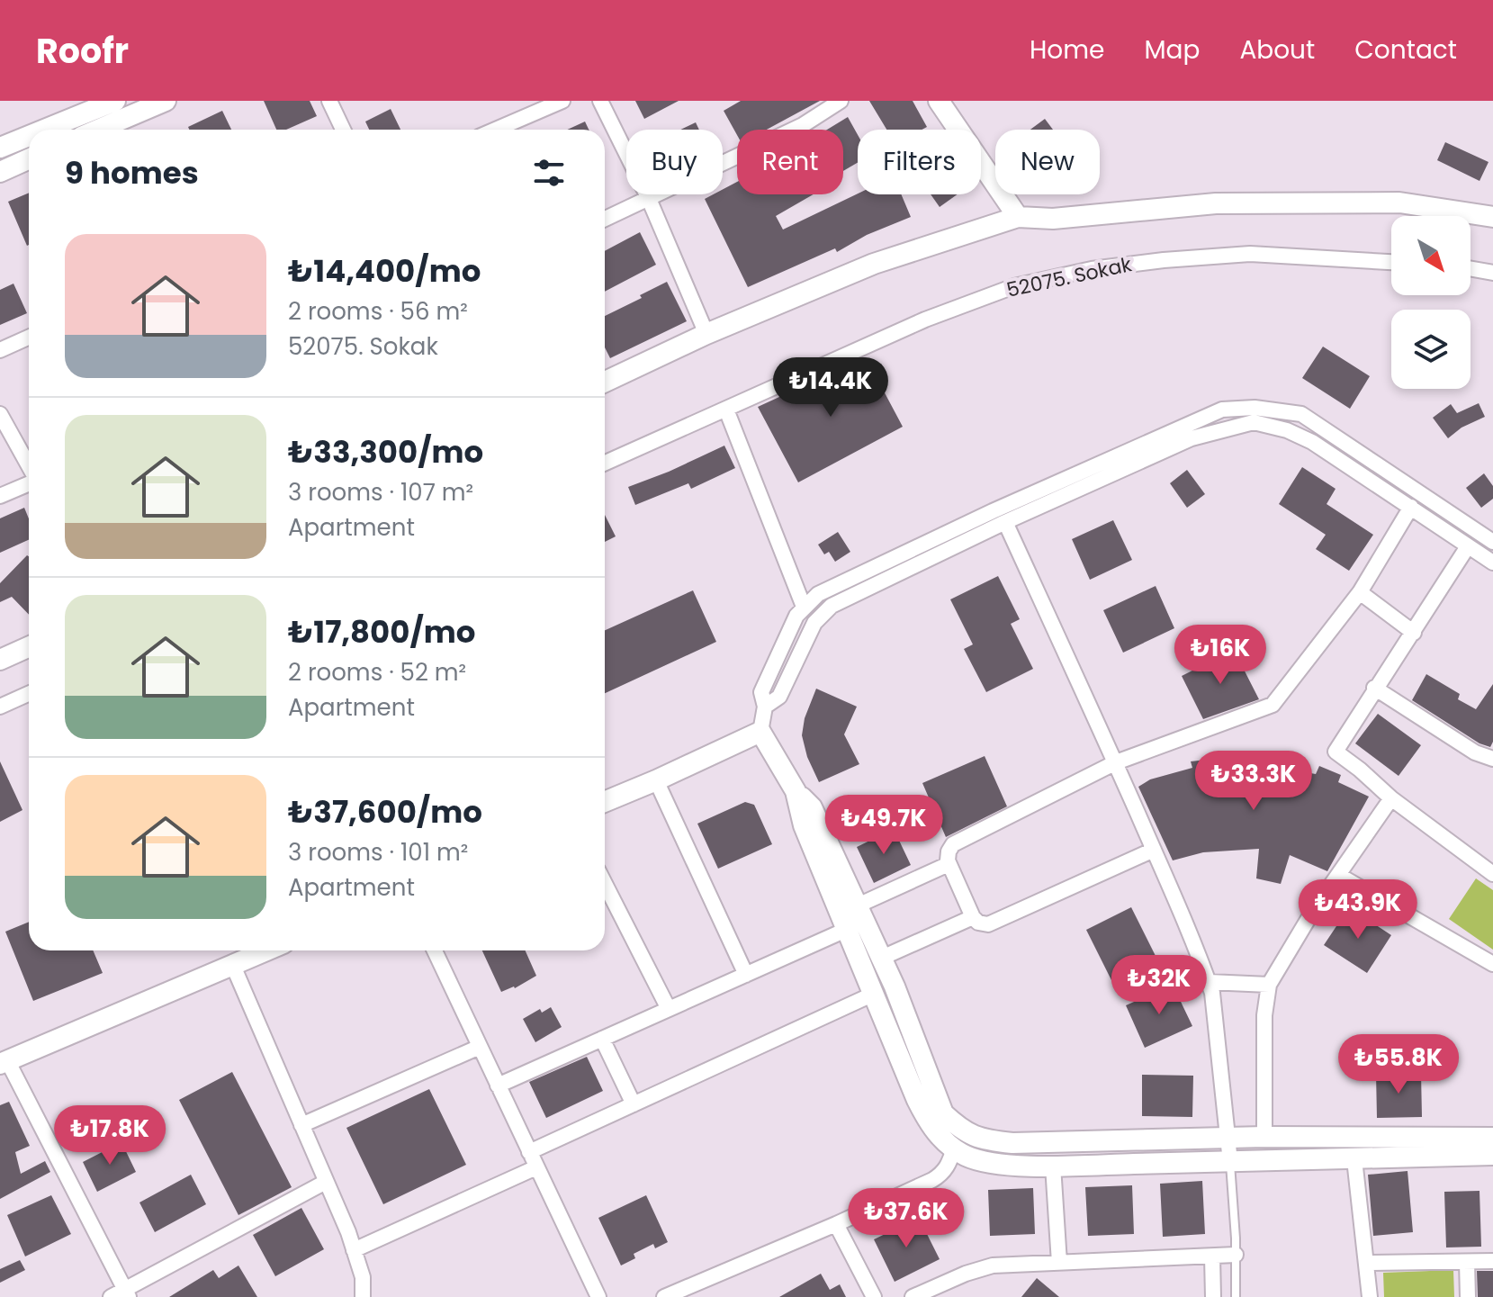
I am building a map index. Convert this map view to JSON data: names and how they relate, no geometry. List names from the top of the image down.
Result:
{
  "streets": {
    "street": ["52075. Sokak"]
  },
  "north": "bottom right",
  "page": {
    "header": "Roofr",
    "nav": [
      "Home",
      "Map",
      "About",
      "Contact"
    ],
    "chip": [
      "Buy",
      "Rent",
      "Filters",
      "New"
    ],
    "heading": "9 homes",
    "list": [
      {
        "name": "₺14,400/mo",
        "note": "2 rooms · 56 m² · 52075. Sokak"
      },
      {
        "name": "₺33,300/mo",
        "note": "3 rooms · 107 m² · Apartment"
      },
      {
        "name": "₺17,800/mo",
        "note": "2 rooms · 52 m² · Apartment"
      },
      {
        "name": "₺37,600/mo",
        "note": "3 rooms · 101 m² · Apartment"
      }
    ],
    "price": [
      "₺14.4K",
      "₺16K",
      "₺33.3K",
      "₺49.7K",
      "₺43.9K",
      "₺32K",
      "₺55.8K",
      "₺17.8K",
      "₺37.6K"
    ]
  }
}
